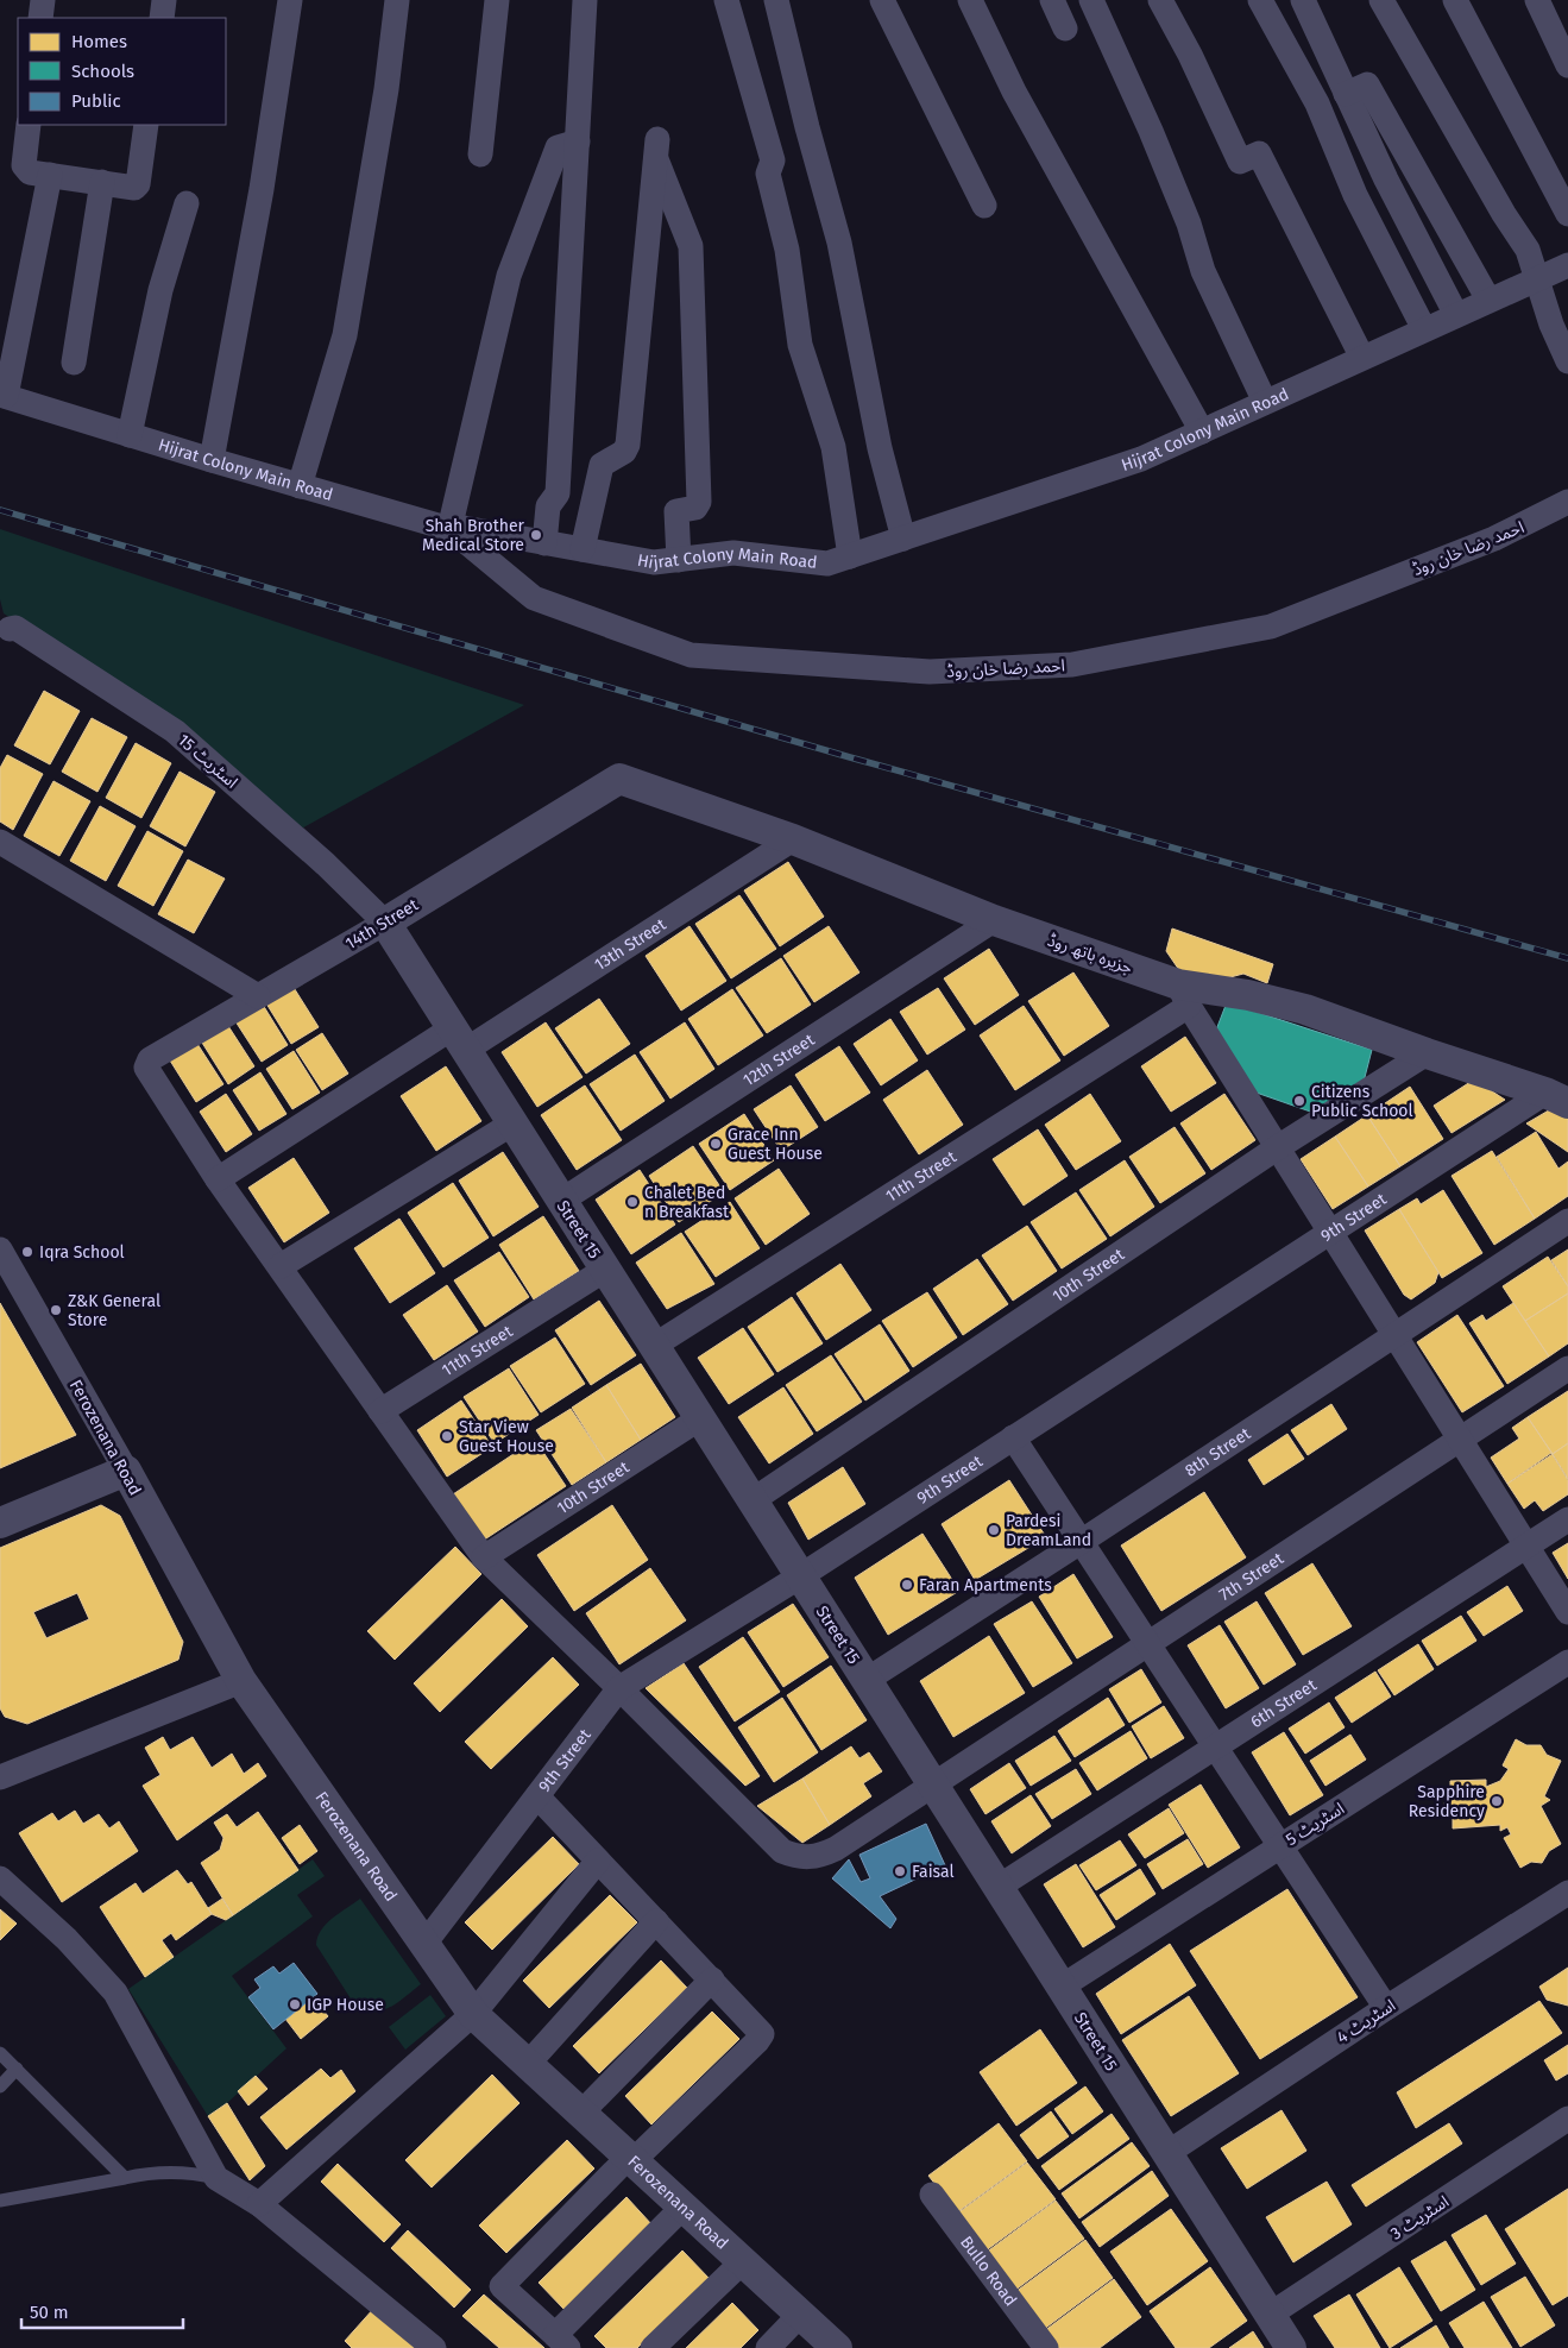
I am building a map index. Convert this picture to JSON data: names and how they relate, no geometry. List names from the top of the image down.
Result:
{
  "streets": {
    "street": [
      "Hijrat Colony Main Road",
      "احمد رضا خان روڈ",
      "اسٹریٹ 15",
      "14th Street",
      "13th Street",
      "جزیرہ باتھ روڈ",
      "12th Street",
      "11th Street",
      "9th Street",
      "Street 15",
      "10th Street",
      "Ferozenana Road",
      "8th Street",
      "7th Street",
      "6th Street",
      "اسٹریٹ 5",
      "اسٹریٹ 4",
      "اسٹریٹ 3",
      "Bullo Road"
    ]
  },
  "crossings": [
    ["Hijrat Colony Main Road", "احمد رضا خان روڈ"],
    ["اسٹریٹ 15", "14th Street"],
    ["اسٹریٹ 15", "Street 15"],
    ["14th Street", "جزیرہ باتھ روڈ"],
    ["14th Street", "Street 15"],
    ["14th Street", "7th Street"],
    ["13th Street", "جزیرہ باتھ روڈ"],
    ["13th Street", "Street 15"],
    ["13th Street", "7th Street"],
    ["جزیرہ باتھ روڈ", "12th Street"],
    ["جزیرہ باتھ روڈ", "11th Street"],
    ["جزیرہ باتھ روڈ", "9th Street"],
    ["جزیرہ باتھ روڈ", "10th Street"],
    ["12th Street", "Street 15"],
    ["11th Street", "Street 15"],
    ["11th Street", "7th Street"],
    ["9th Street", "Street 15"],
    ["9th Street", "Ferozenana Road"],
    ["9th Street", "7th Street"],
    ["Street 15", "10th Street"],
    ["Street 15", "8th Street"],
    ["Street 15", "7th Street"],
    ["Street 15", "6th Street"],
    ["Street 15", "اسٹریٹ 5"],
    ["Street 15", "اسٹریٹ 4"],
    ["Street 15", "اسٹریٹ 3"],
    ["10th Street", "7th Street"]
  ],
  "places": [
    "Shah Brother Medical Store",
    "Citizens Public School",
    "Grace Inn Guest House",
    "Chalet Bed n Breakfast",
    "Iqra School",
    "Z&K General Store",
    "Star View Guest House",
    "Pardesi DreamLand",
    "Faran Apartments",
    "Sapphire Residency",
    "Faisal",
    "IGP House"
  ],
  "legend": ["Homes", "Schools", "Public"],
  "scale_bar": "50 m"
}
